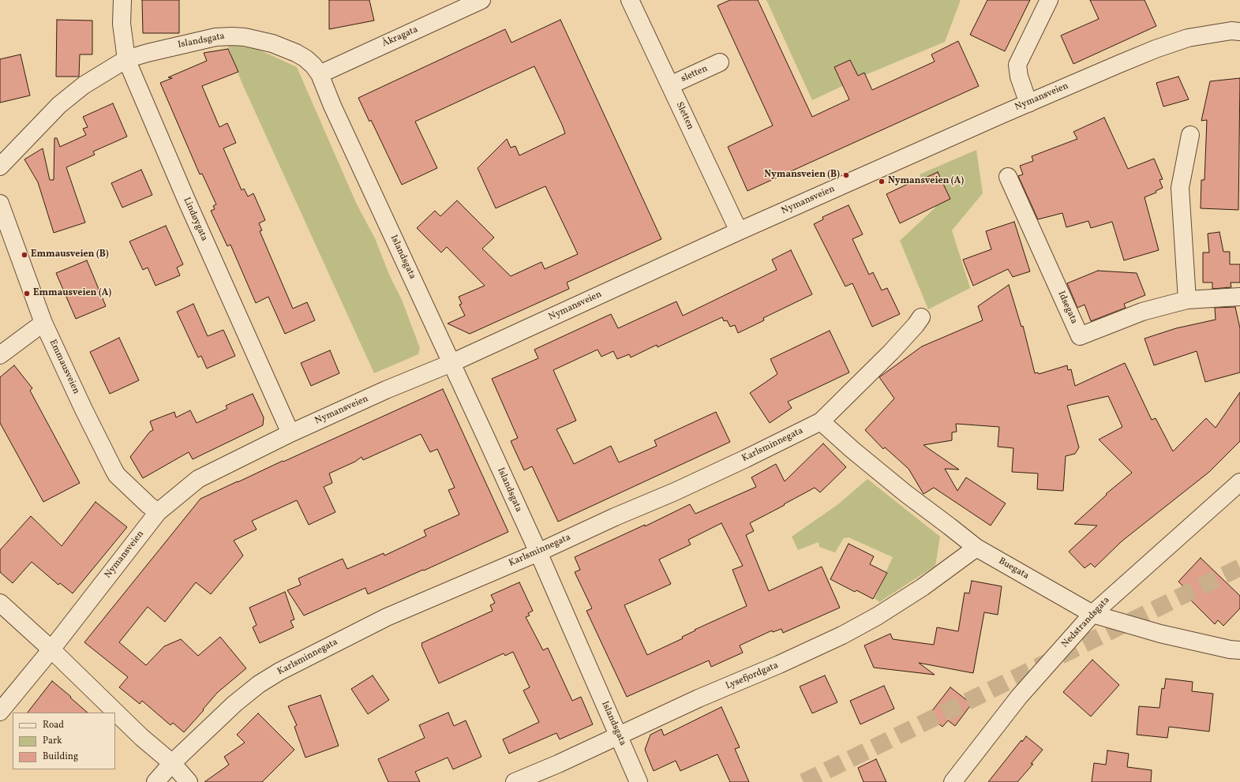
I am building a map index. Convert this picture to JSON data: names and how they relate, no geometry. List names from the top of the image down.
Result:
{
  "streets": {
    "street": [
      "Åkragata",
      "Islandsgata",
      "sletten",
      "Nymansveien",
      "Sletten",
      "Lindøygata",
      "Idsegata",
      "Emmausveien",
      "Karlsminnegata",
      "Buegata",
      "Nedstrandsgata",
      "Lysefjordgata"
    ]
  },
  "crossings": [
    ["Åkragata", "Islandsgata"],
    ["Islandsgata", "Nymansveien"],
    ["Islandsgata", "Lindøygata"],
    ["Islandsgata", "Karlsminnegata"],
    ["Islandsgata", "Lysefjordgata"],
    ["sletten", "Sletten"],
    ["Nymansveien", "Sletten"],
    ["Nymansveien", "Lindøygata"],
    ["Nymansveien", "Emmausveien"],
    ["Karlsminnegata", "Buegata"],
    ["Buegata", "Nedstrandsgata"],
    ["Buegata", "Lysefjordgata"]
  ],
  "places": [
    "Nymansveien (B)",
    "Nymansveien (A)",
    "Emmausveien (B)",
    "Emmausveien (A)"
  ],
  "legend": ["Road", "Park", "Building"]
}
